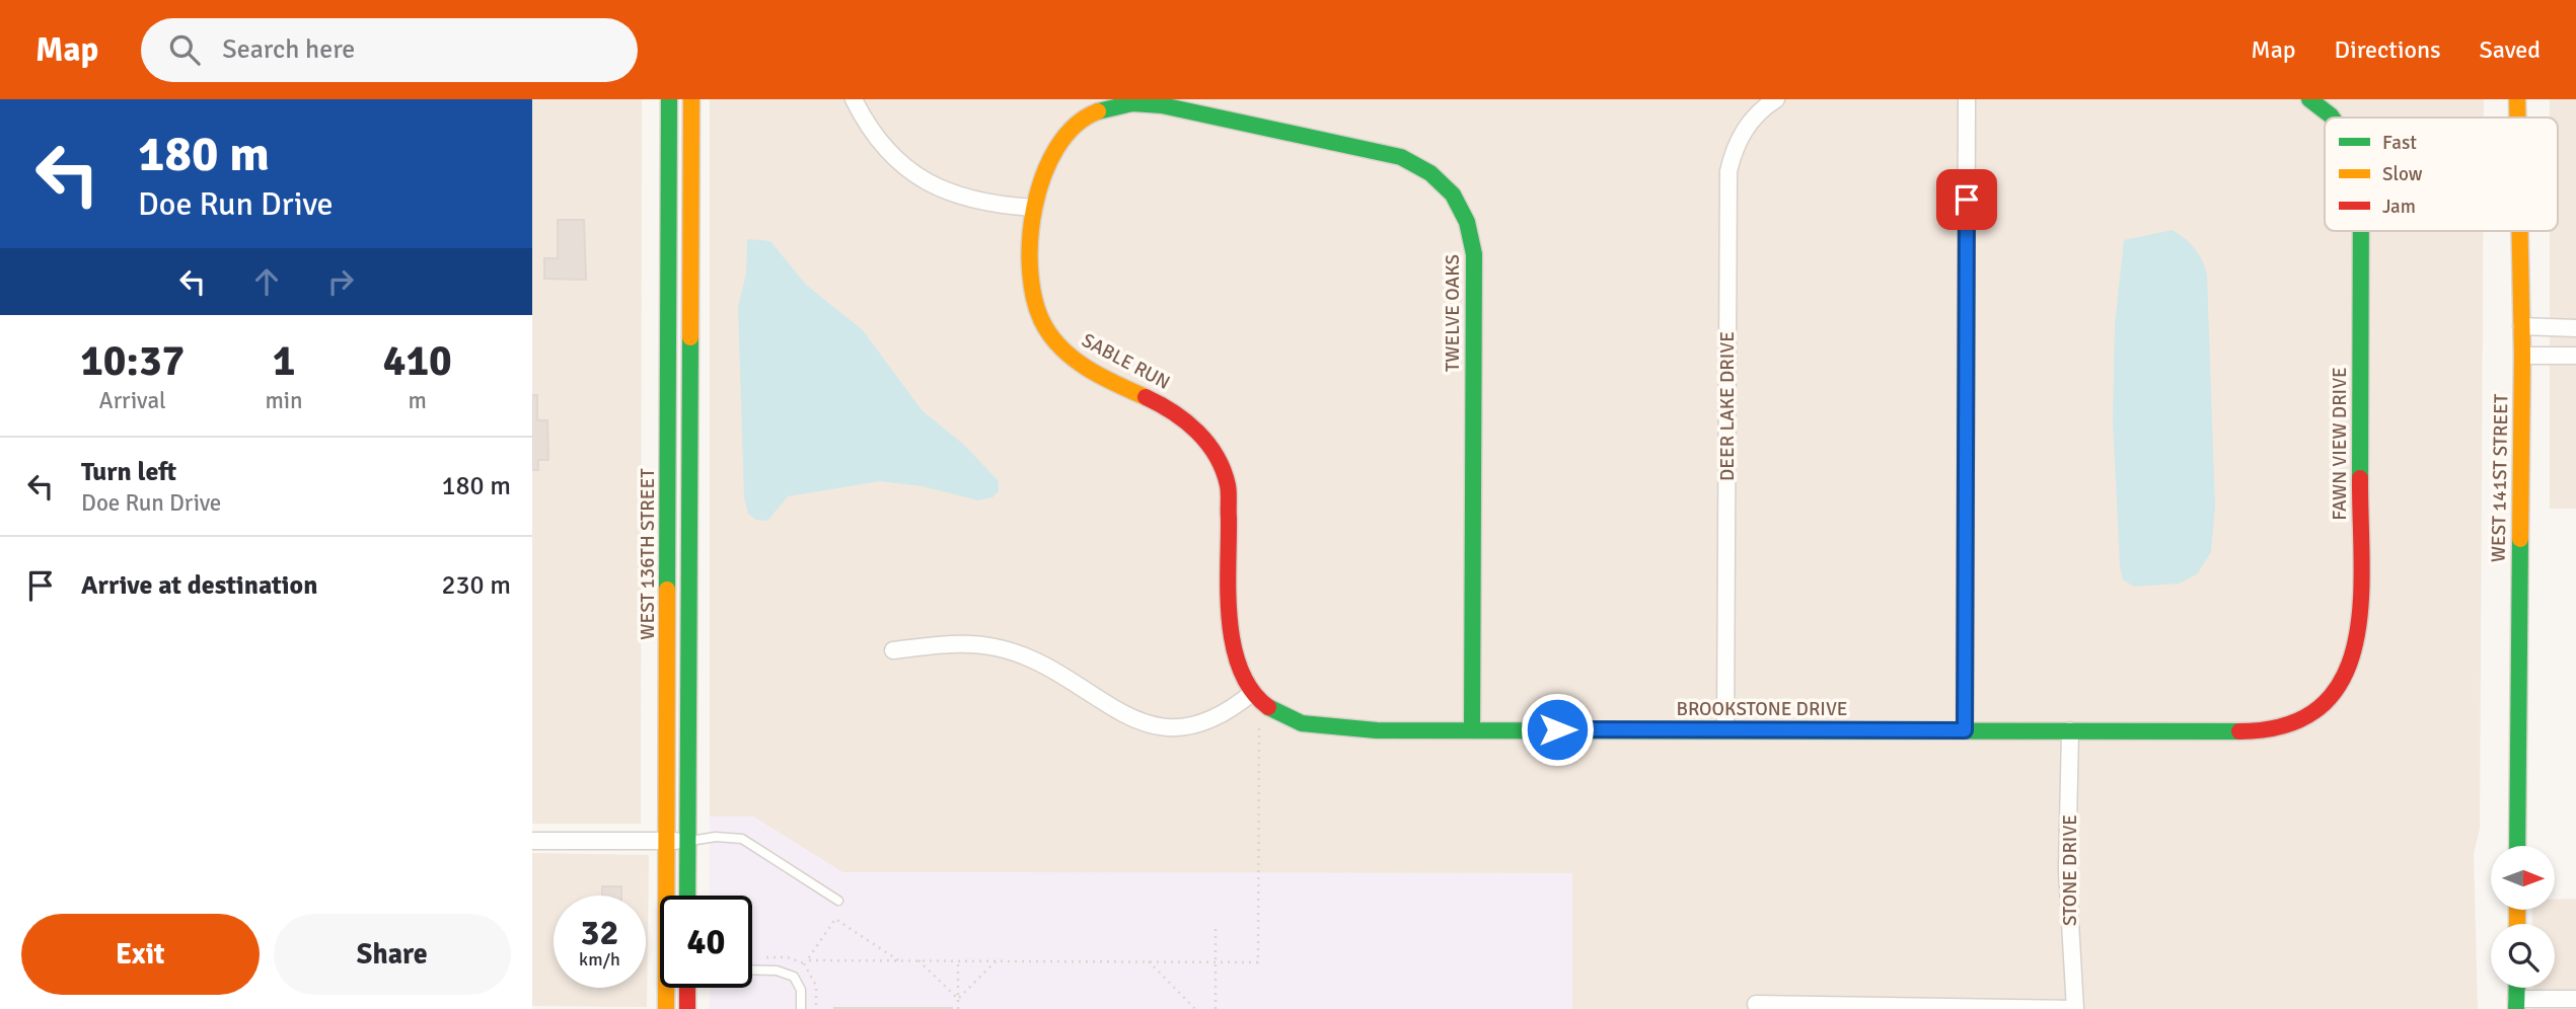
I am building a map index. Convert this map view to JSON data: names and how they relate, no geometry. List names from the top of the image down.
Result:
{
  "streets": {
    "street": [
      "TWELVE OAKS",
      "SABLE RUN",
      "DEER LAKE DRIVE",
      "FAWN VIEW DRIVE",
      "WEST 141ST STREET",
      "WEST 136TH STREET",
      "BROOKSTONE DRIVE",
      "STONE DRIVE"
    ]
  },
  "crossings": [
    ["TWELVE OAKS", "SABLE RUN"],
    ["TWELVE OAKS", "BROOKSTONE DRIVE"],
    ["SABLE RUN", "BROOKSTONE DRIVE"],
    ["DEER LAKE DRIVE", "BROOKSTONE DRIVE"],
    ["FAWN VIEW DRIVE", "BROOKSTONE DRIVE"],
    ["BROOKSTONE DRIVE", "STONE DRIVE"]
  ],
  "legend": ["Fast", "Slow", "Jam"],
  "north": "right",
  "page": {
    "header": "Map",
    "search": "Search here",
    "nav": ["Map", "Directions", "Saved"],
    "turn": ["180 m", "Doe Run Drive"],
    "eta": [
      "10:37",
      "Arrival",
      "1",
      "min",
      "410",
      "m"
    ],
    "list": [
      {
        "name": "Turn left",
        "note": "Doe Run Drive",
        "value": "180 m"
      },
      {
        "name": "Arrive at destination",
        "value": "230 m"
      }
    ],
    "speed": "32 km/h",
    "limit": "40",
    "buttons": ["Exit", "Share"]
  }
}
